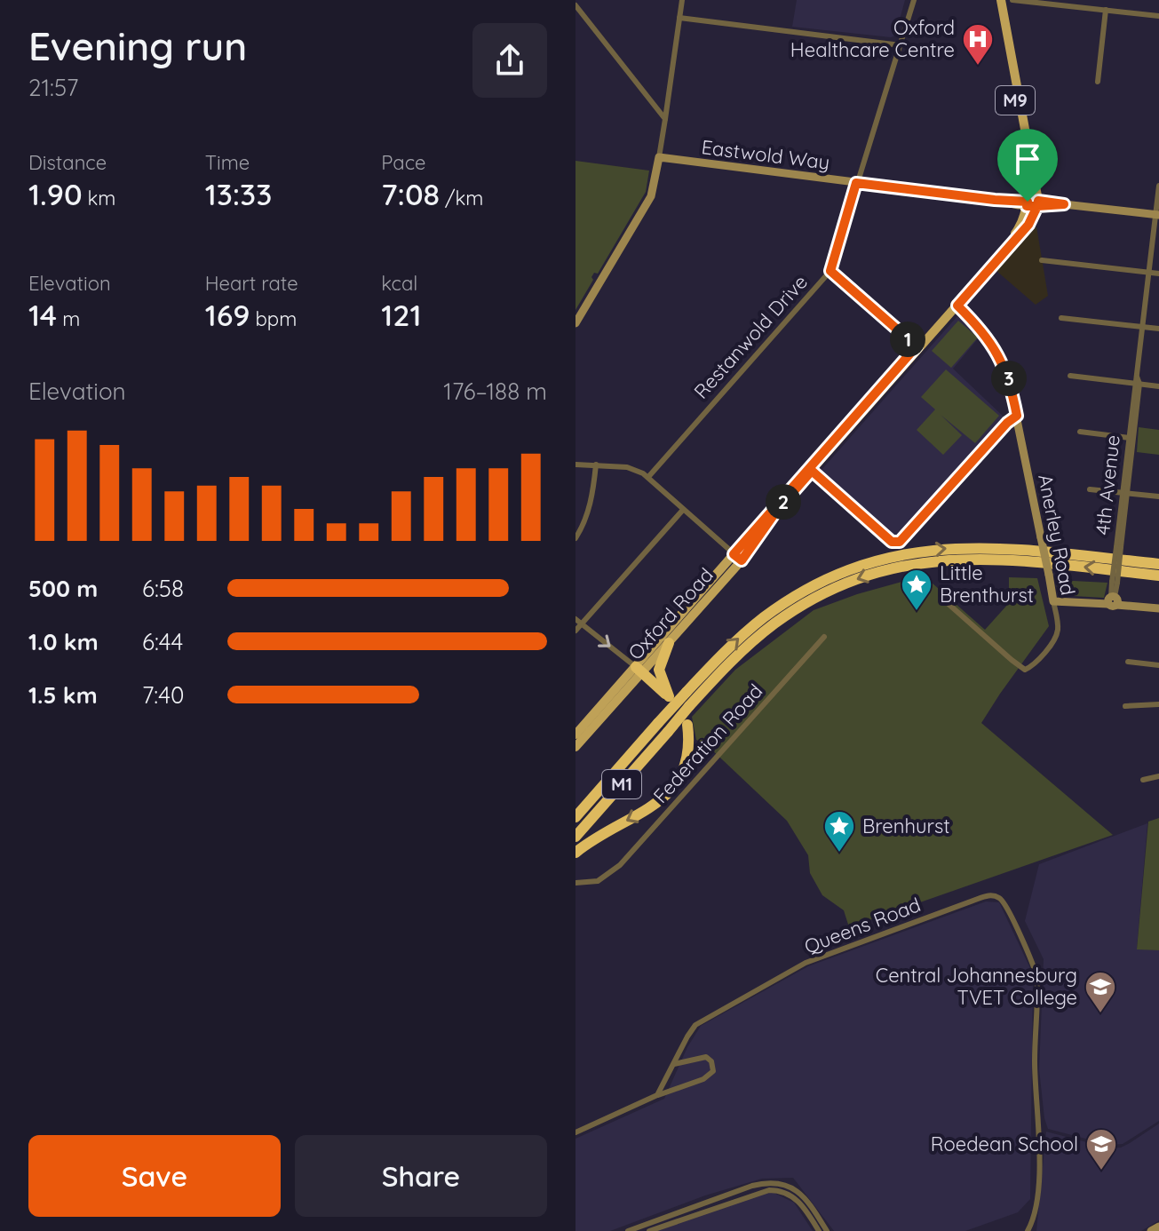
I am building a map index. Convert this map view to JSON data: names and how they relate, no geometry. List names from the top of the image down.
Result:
{
  "streets": {
    "highway": ["M1"],
    "main road": [
      "M9",
      "Eastwold Way",
      "Anerley Road",
      "Oxford Road"
    ],
    "street": [
      "Restanwold Drive",
      "4th Avenue",
      "Federation Road",
      "Queens Road"
    ]
  },
  "crossings": [
    ["M9", "Eastwold Way"],
    ["M9", "Oxford Road"],
    ["Eastwold Way", "Restanwold Drive"],
    ["Eastwold Way", "4th Avenue"],
    ["Eastwold Way", "Oxford Road"],
    ["Anerley Road", "Oxford Road"]
  ],
  "places": {
    "hospital": ["Oxford Healthcare Centre"],
    "place": ["Little Brenthurst", "Brenhurst"],
    "school or university": ["Central Johannesburg TVET College", "Roedean School"]
  },
  "page": {
    "heading": ["Evening run", "21:57"],
    "stats": [
      ["Distance", "1.90 km"],
      ["Time", "13:33"],
      ["Pace", "7:08 /km"],
      ["Elevation", "14 m"],
      ["Heart rate", "169 bpm"],
      ["kcal", "121"]
    ],
    "pins": ["1", "3", "2"],
    "chart": ["Elevation", "176–188 m"],
    "list": [
      {
        "name": "500 m",
        "note": "6:58"
      },
      {
        "name": "1.0 km",
        "note": "6:44"
      },
      {
        "name": "1.5 km",
        "note": "7:40"
      }
    ],
    "buttons": ["Save", "Share"]
  }
}
